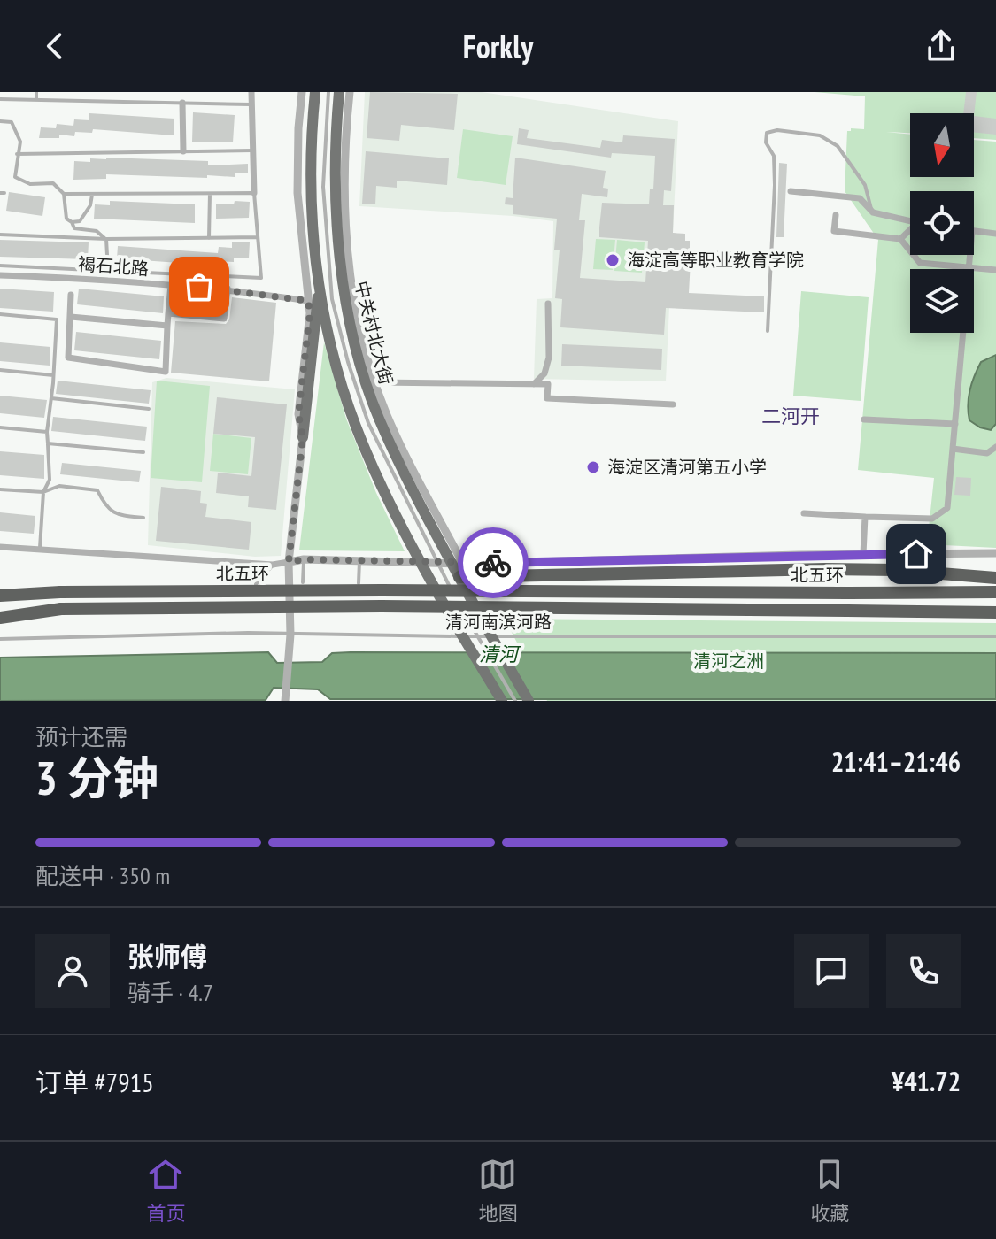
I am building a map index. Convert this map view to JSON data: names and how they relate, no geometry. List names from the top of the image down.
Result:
{
  "streets": {
    "highway": ["北五环"],
    "main road": ["中关村北大街"],
    "street": ["褐石北路"],
    "lane": ["清河南滨河路"]
  },
  "districts": ["二河开"],
  "water": ["清河"],
  "parks": ["清河之洲"],
  "places": ["海淀高等职业教育学院", "海淀区清河第五小学"],
  "north": "bottom",
  "page": {
    "header": "Forkly",
    "heading": ["3 分钟", "预计还需", "21:41–21:46"],
    "panel": [
      "张师傅",
      "骑手 · 4.7",
      "订单 #7915",
      "¥41.72"
    ],
    "bar": "配送中 · 350 m",
    "tabs": ["首页", "地图", "收藏"]
  }
}
